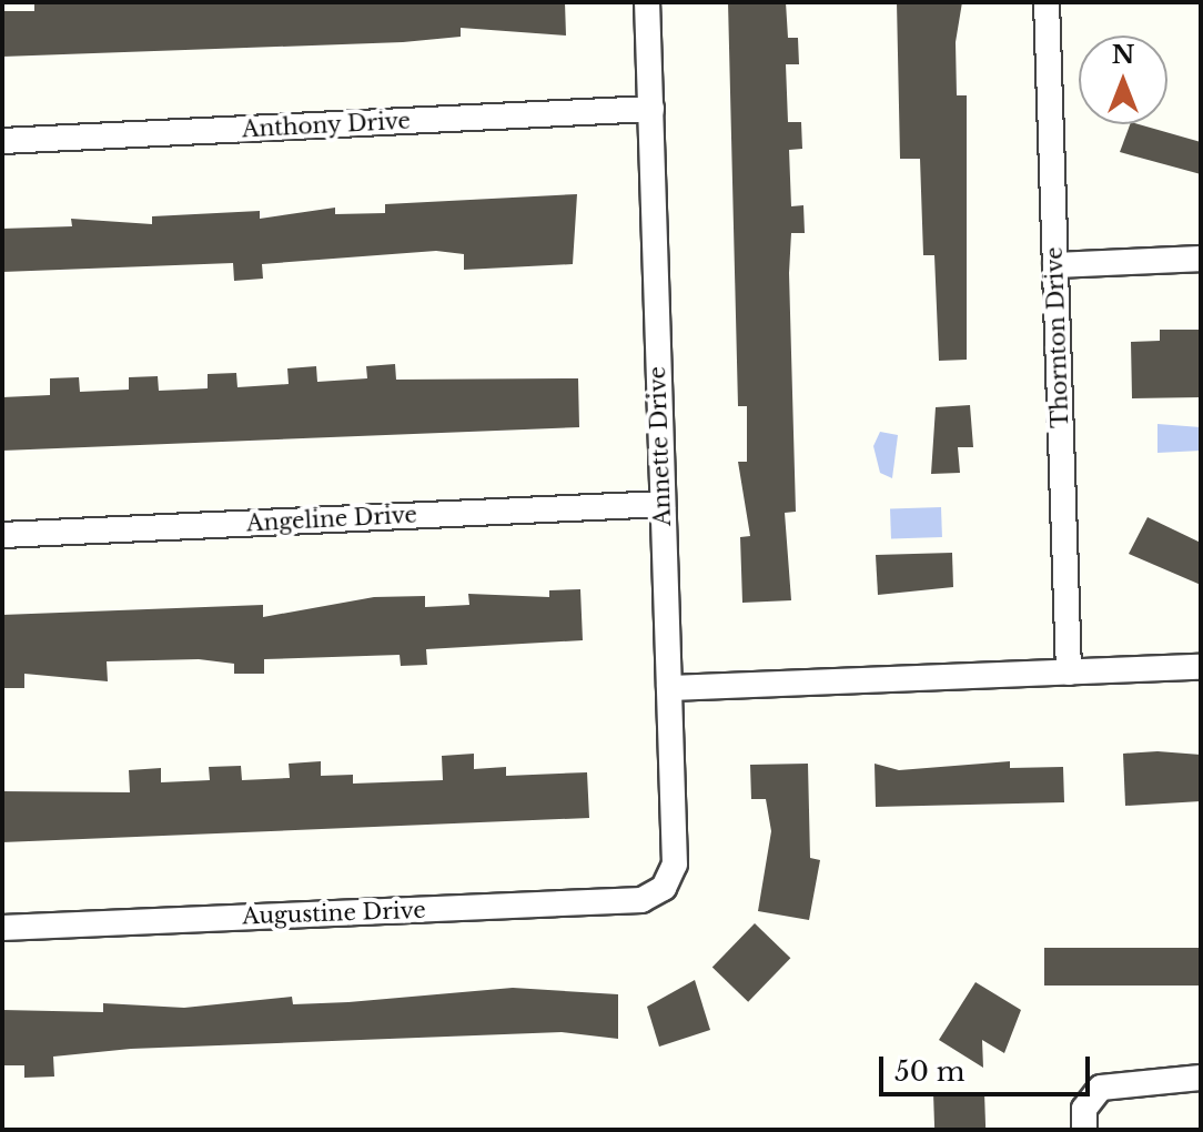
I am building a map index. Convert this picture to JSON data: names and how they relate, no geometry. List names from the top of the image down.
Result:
{
  "streets": {
    "street": [
      "Anthony Drive",
      "Thornton Drive",
      "Annette Drive",
      "Angeline Drive",
      "Augustine Drive"
    ]
  },
  "crossings": [
    ["Anthony Drive", "Annette Drive"],
    ["Annette Drive", "Angeline Drive"],
    ["Annette Drive", "Augustine Drive"]
  ],
  "scale_bar": "50 m",
  "north": "top"
}
